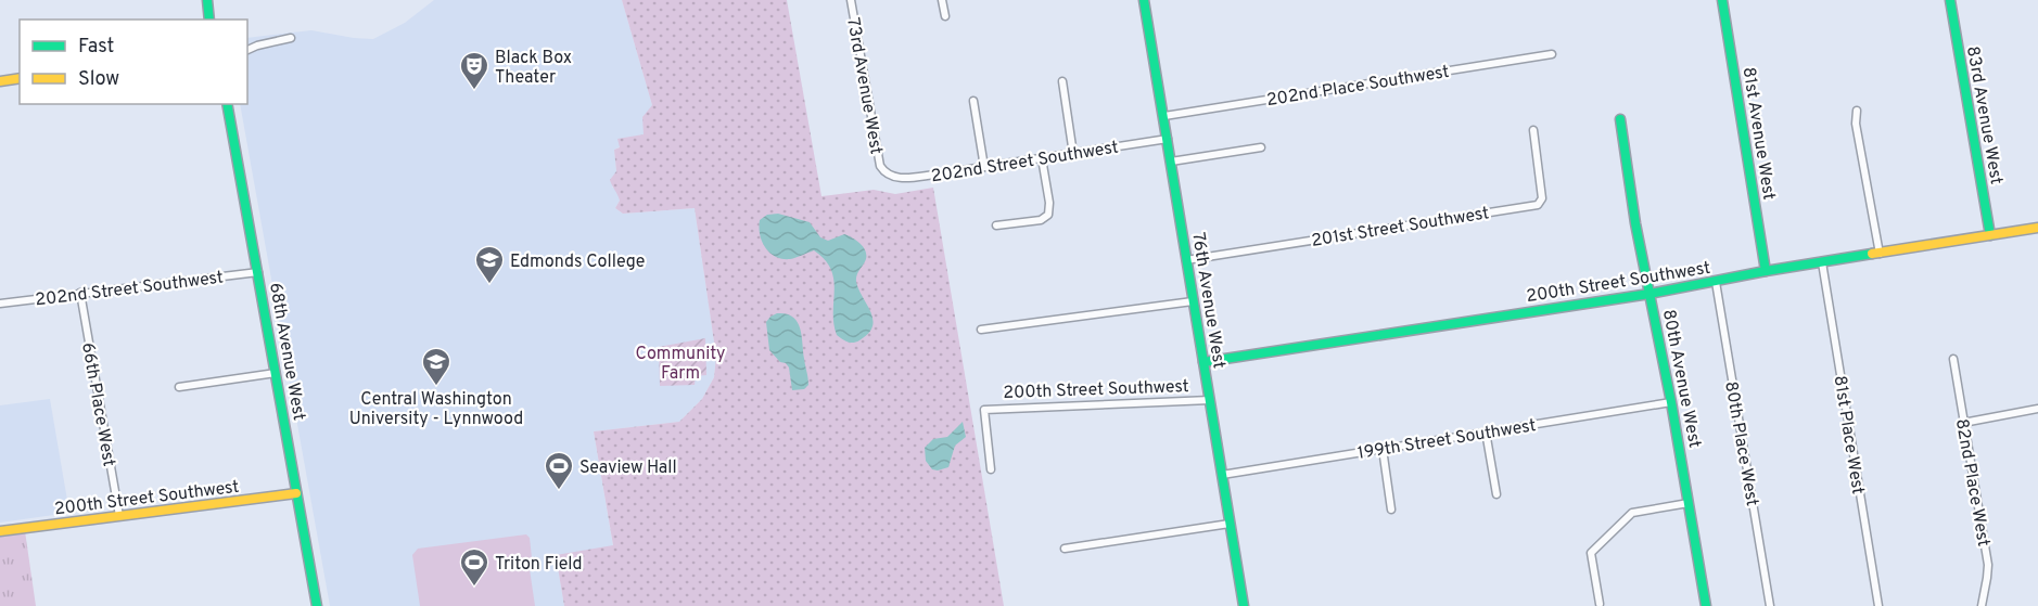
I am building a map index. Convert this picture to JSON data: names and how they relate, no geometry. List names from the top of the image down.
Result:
{
  "streets": {
    "street": [
      "202nd Place Southwest",
      "73rd Avenue West",
      "83rd Avenue West",
      "81st Avenue West",
      "202nd Street Southwest",
      "201st Street Southwest",
      "200th Street Southwest",
      "76th Avenue West",
      "68th Avenue West",
      "80th Avenue West",
      "66th Place West",
      "81st Place West",
      "199th Street Southwest",
      "80th Place West",
      "82nd Place West"
    ]
  },
  "crossings": [
    ["202nd Place Southwest", "76th Avenue West"],
    ["73rd Avenue West", "202nd Street Southwest"],
    ["83rd Avenue West", "200th Street Southwest"],
    ["81st Avenue West", "200th Street Southwest"],
    ["202nd Street Southwest", "76th Avenue West"],
    ["202nd Street Southwest", "68th Avenue West"],
    ["202nd Street Southwest", "66th Place West"],
    ["201st Street Southwest", "76th Avenue West"],
    ["200th Street Southwest", "76th Avenue West"],
    ["200th Street Southwest", "68th Avenue West"],
    ["200th Street Southwest", "80th Avenue West"],
    ["200th Street Southwest", "66th Place West"],
    ["200th Street Southwest", "81st Place West"],
    ["200th Street Southwest", "80th Place West"],
    ["76th Avenue West", "199th Street Southwest"],
    ["80th Avenue West", "199th Street Southwest"]
  ],
  "parks": ["Community Farm"],
  "places": {
    "theatre": ["Black Box Theater"],
    "school or university": ["Edmonds College", "Central Washington University - Lynnwood"],
    "sports": ["Seaview Hall", "Triton Field"]
  },
  "legend": ["Fast", "Slow"]
}
